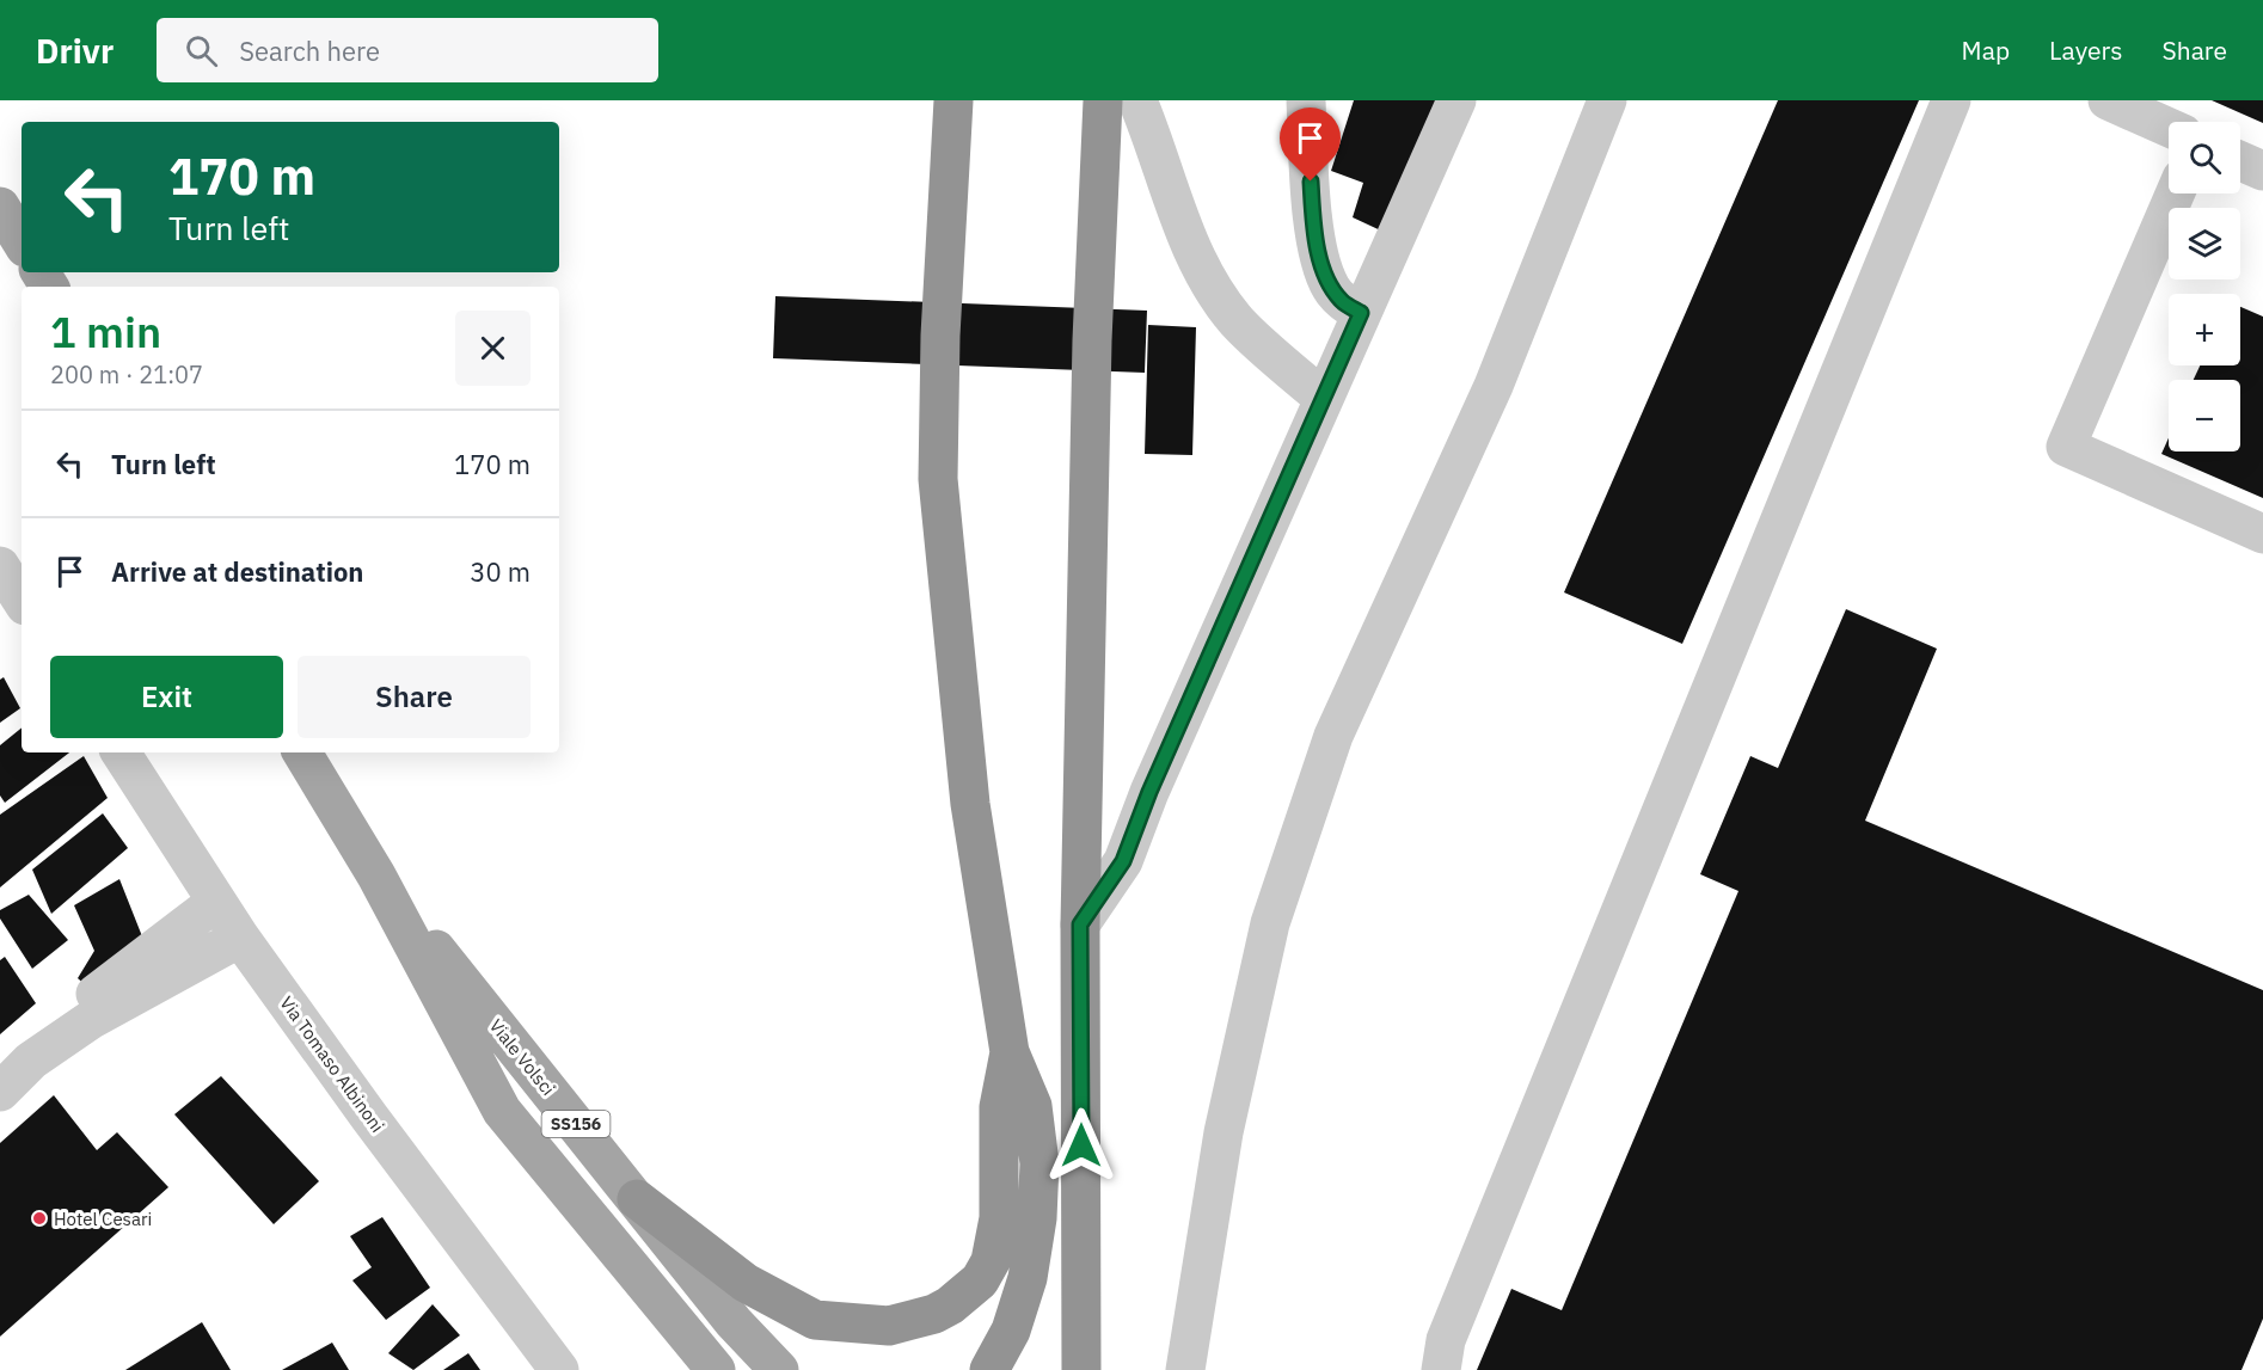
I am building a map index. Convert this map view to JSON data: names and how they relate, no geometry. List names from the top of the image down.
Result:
{
  "streets": {
    "main road": ["Viale Volsci", "SS156"],
    "street": ["Via Tomaso Albinoni"]
  },
  "places": ["Hotel Cesari"],
  "page": {
    "header": "Drivr",
    "search": "Search here",
    "nav": ["Map", "Layers", "Share"],
    "map_buttons": ["+", "−"],
    "turn": ["170 m", "Turn left"],
    "heading": ["1 min", "200 m · 21:07"],
    "list": [
      {
        "name": "Turn left",
        "value": "170 m"
      },
      {
        "name": "Arrive at destination",
        "value": "30 m"
      }
    ],
    "buttons": ["Exit", "Share"]
  }
}
